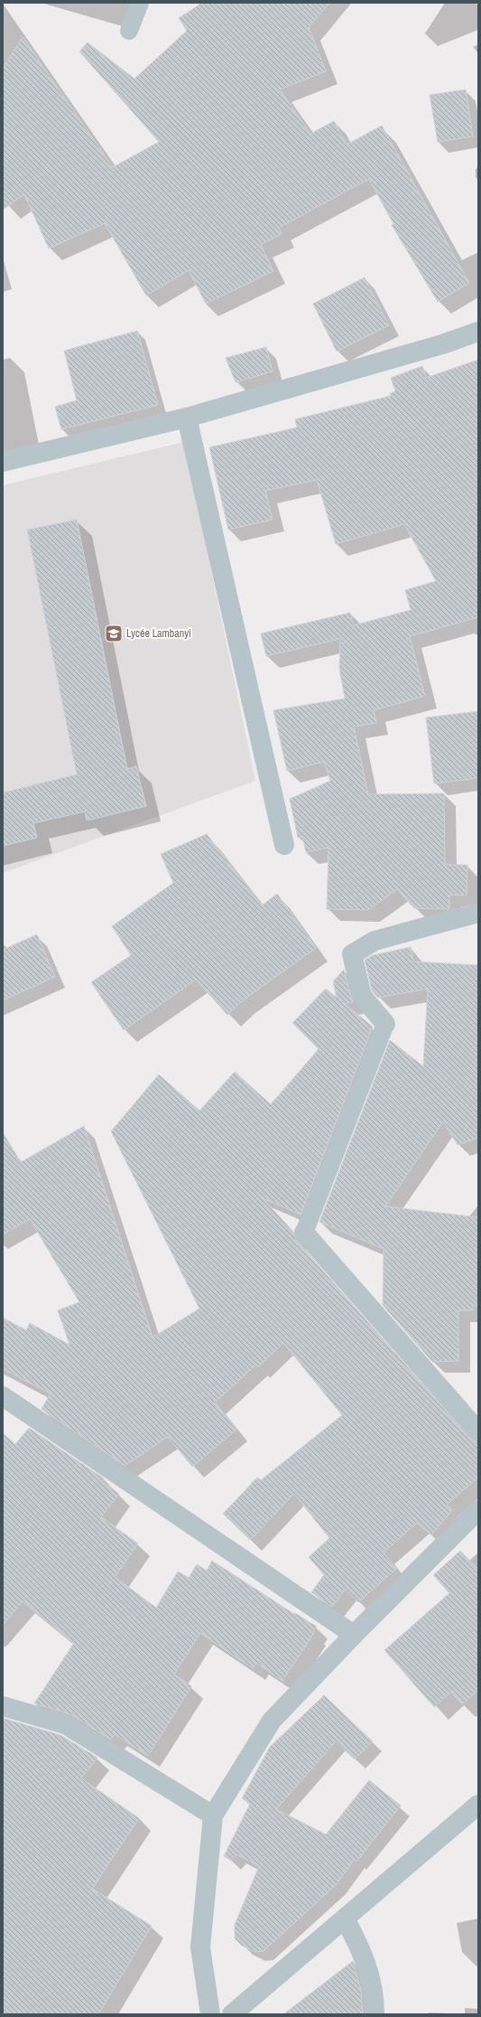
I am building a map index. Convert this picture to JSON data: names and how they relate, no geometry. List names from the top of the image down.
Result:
{
  "places": {
    "school or university": ["Lycée Lambanyi"]
  }
}
